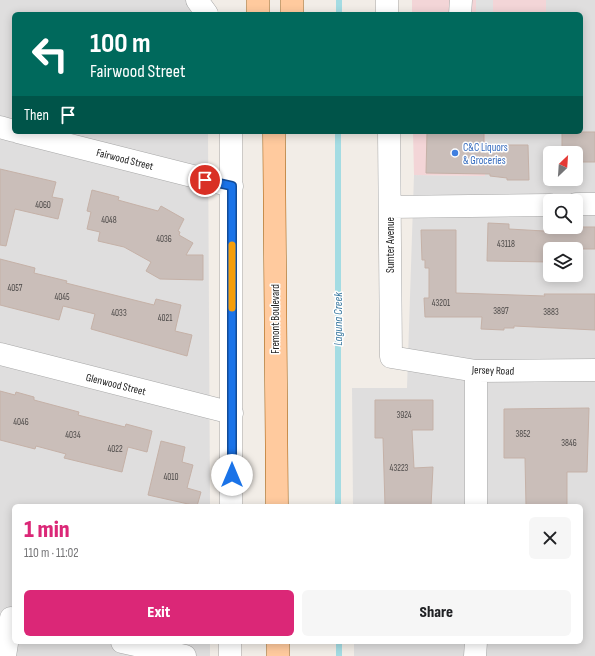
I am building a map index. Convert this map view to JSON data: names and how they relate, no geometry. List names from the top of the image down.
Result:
{
  "streets": {
    "main road": ["Fremont Boulevard"],
    "street": [
      "Fairwood Street",
      "Sumter Avenue",
      "Jersey Road",
      "Glenwood Street"
    ]
  },
  "crossings": [
    ["Sumter Avenue", "Jersey Road"]
  ],
  "water": ["Laguna Creek"],
  "places": ["C&C Liquors & Groceries"],
  "house_numbers": [
    "4060",
    "4048",
    "4036",
    "43118",
    "4057",
    "4045",
    "43201",
    "3897",
    "3883",
    "4033",
    "4021",
    "3924",
    "4046",
    "3852",
    "4034",
    "3846",
    "4022",
    "43223",
    "4010"
  ],
  "north": "top right",
  "page": {
    "turn": ["100 m", "Fairwood Street"],
    "then": "Then",
    "heading": ["1 min", "110 m · 11:02"],
    "buttons": ["Exit", "Share"]
  }
}
